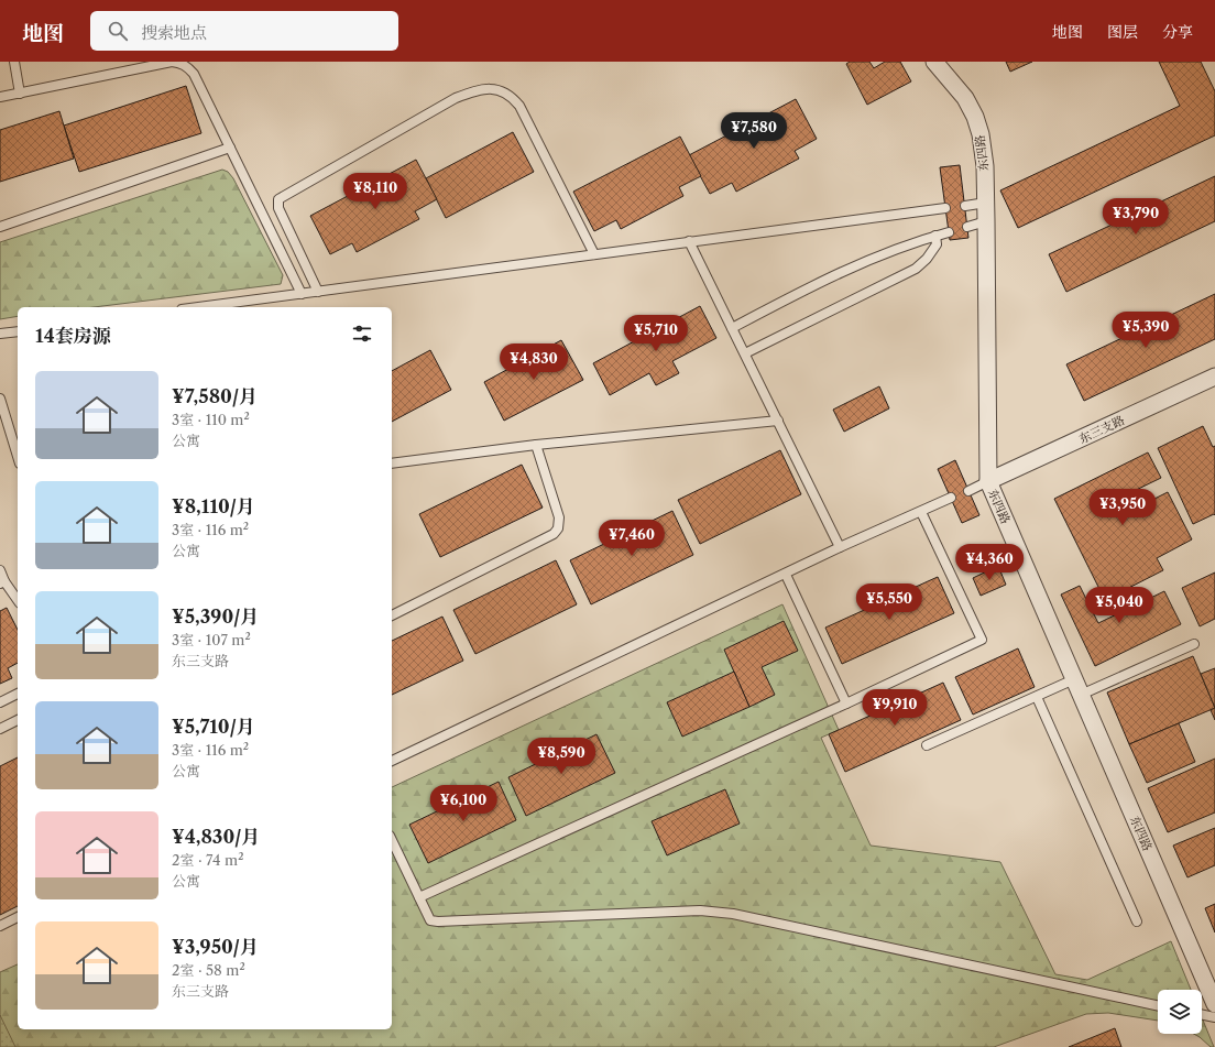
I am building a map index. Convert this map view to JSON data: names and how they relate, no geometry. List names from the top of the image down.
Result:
{
  "streets": {
    "street": ["东四路", "东三支路"]
  },
  "crossings": [
    ["东四路", "东三支路"]
  ],
  "page": {
    "header": "地图",
    "search": "搜索地点",
    "nav": ["地图", "图层", "分享"],
    "price": [
      "¥7,580",
      "¥8,110",
      "¥3,790",
      "¥5,390",
      "¥5,710",
      "¥4,830",
      "¥3,950",
      "¥7,460",
      "¥4,360",
      "¥5,550",
      "¥5,040",
      "¥9,910",
      "¥8,590",
      "¥6,100"
    ],
    "heading": "14套房源",
    "list": [
      {
        "name": "¥7,580/月",
        "note": "3室 · 110 m² · 公寓"
      },
      {
        "name": "¥8,110/月",
        "note": "3室 · 116 m² · 公寓"
      },
      {
        "name": "¥5,390/月",
        "note": "3室 · 107 m² · 东三支路"
      },
      {
        "name": "¥5,710/月",
        "note": "3室 · 116 m² · 公寓"
      },
      {
        "name": "¥4,830/月",
        "note": "2室 · 74 m² · 公寓"
      },
      {
        "name": "¥3,950/月",
        "note": "2室 · 58 m² · 东三支路"
      }
    ]
  }
}
